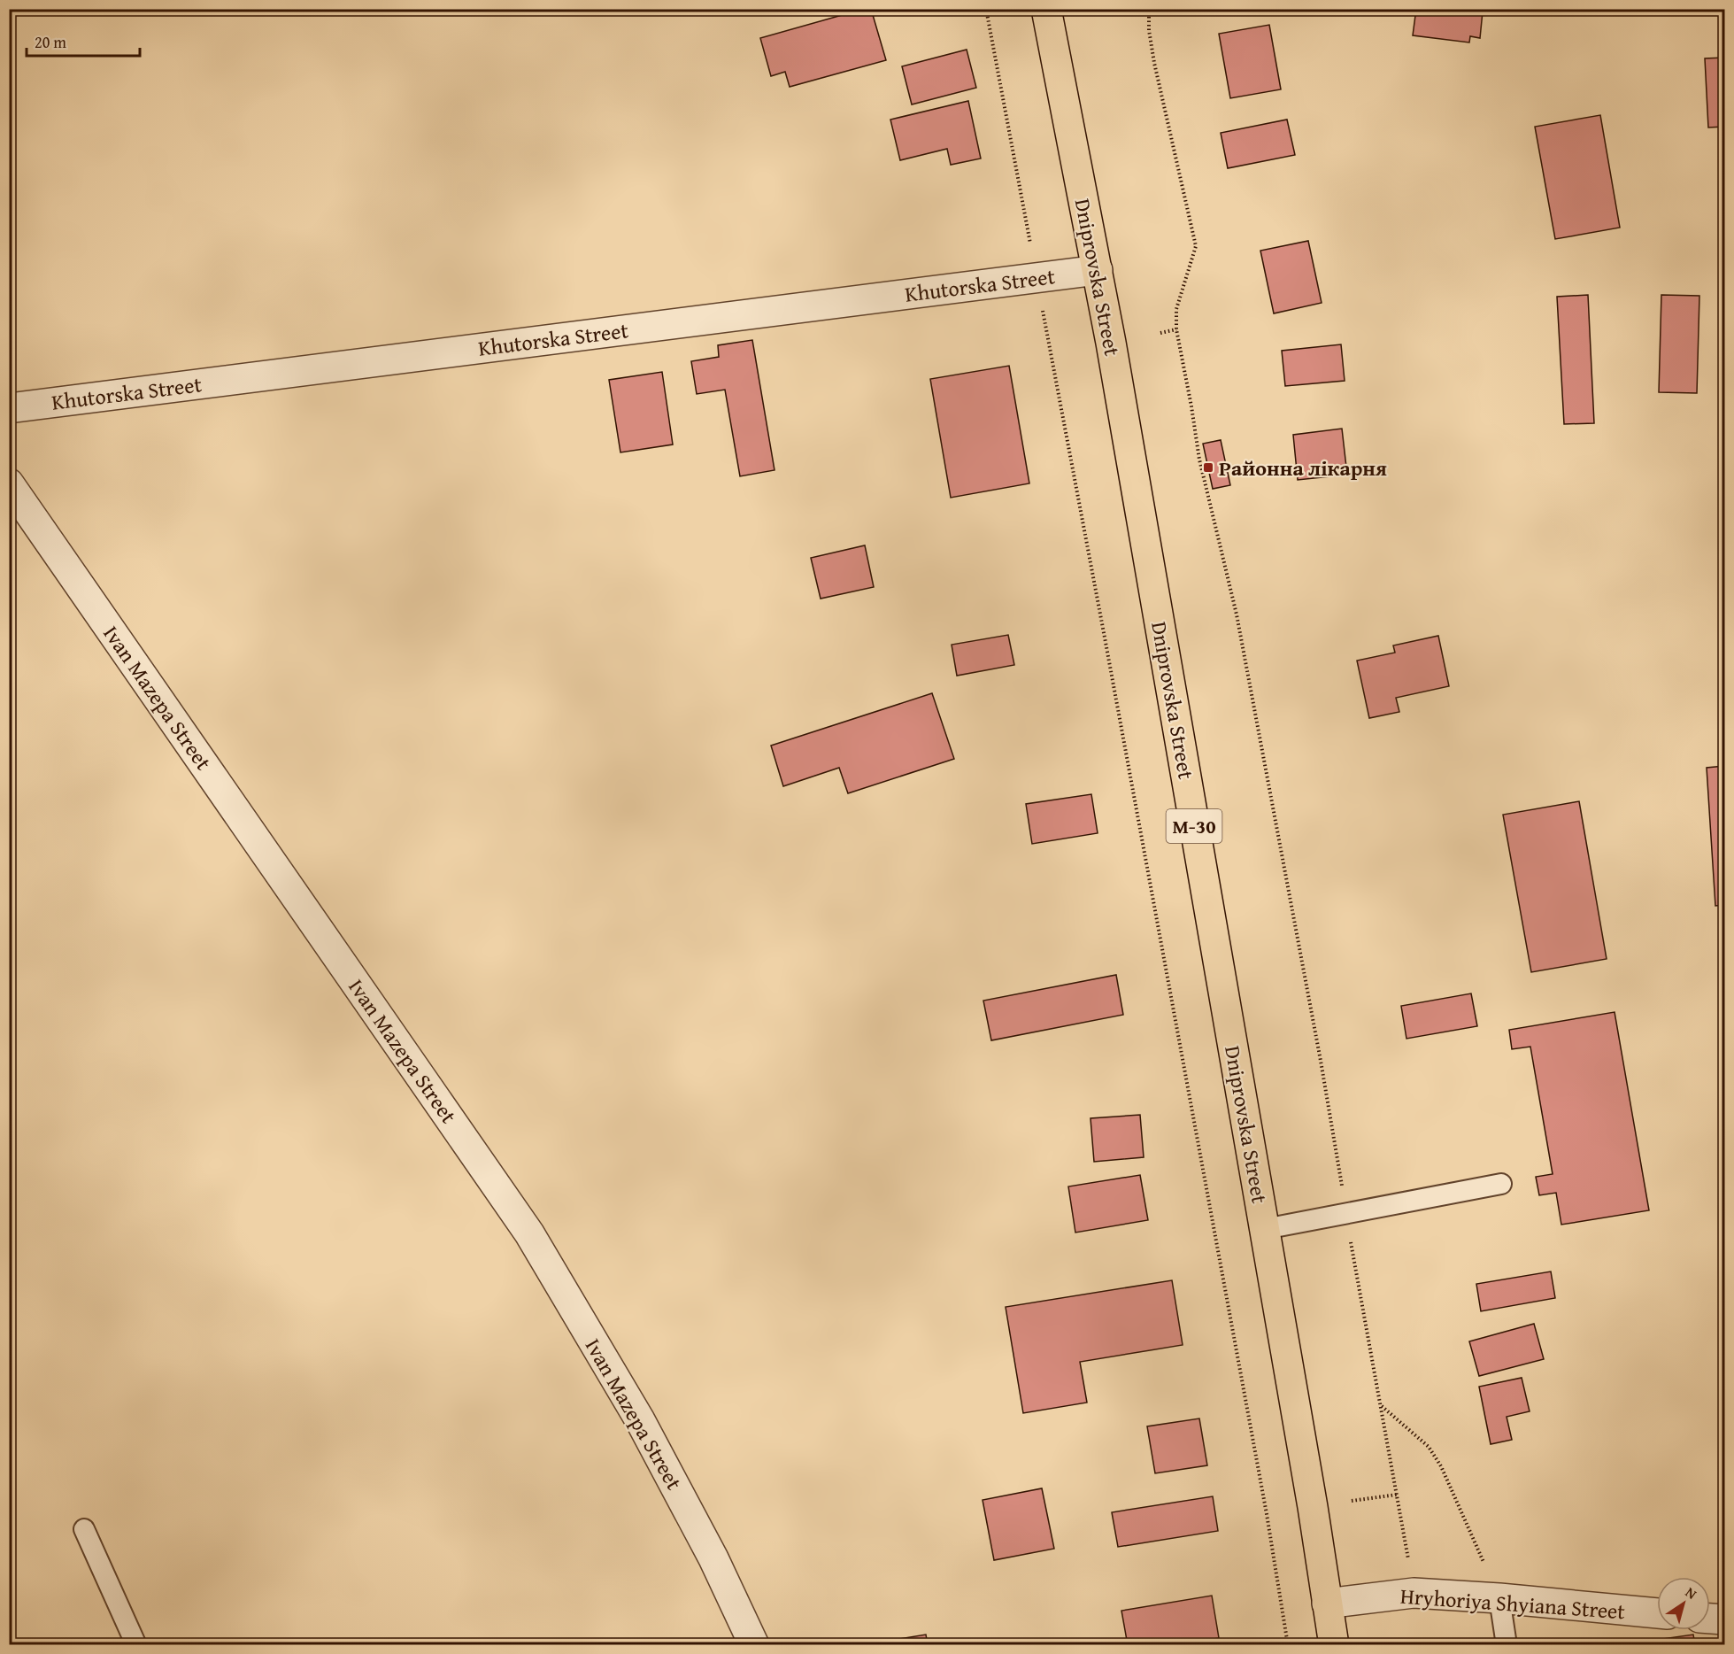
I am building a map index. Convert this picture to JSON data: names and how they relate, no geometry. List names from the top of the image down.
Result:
{
  "streets": {
    "highway": ["Dniprovska Street", "М-30"],
    "street": ["Khutorska Street", "Ivan Mazepa Street", "Hryhoriya Shyiana Street"]
  },
  "crossings": [
    ["Dniprovska Street", "Khutorska Street"],
    ["Dniprovska Street", "Hryhoriya Shyiana Street"]
  ],
  "places": {
    "transit": ["Районна лікарня"]
  },
  "scale_bar": "20 m",
  "north": "top right"
}
